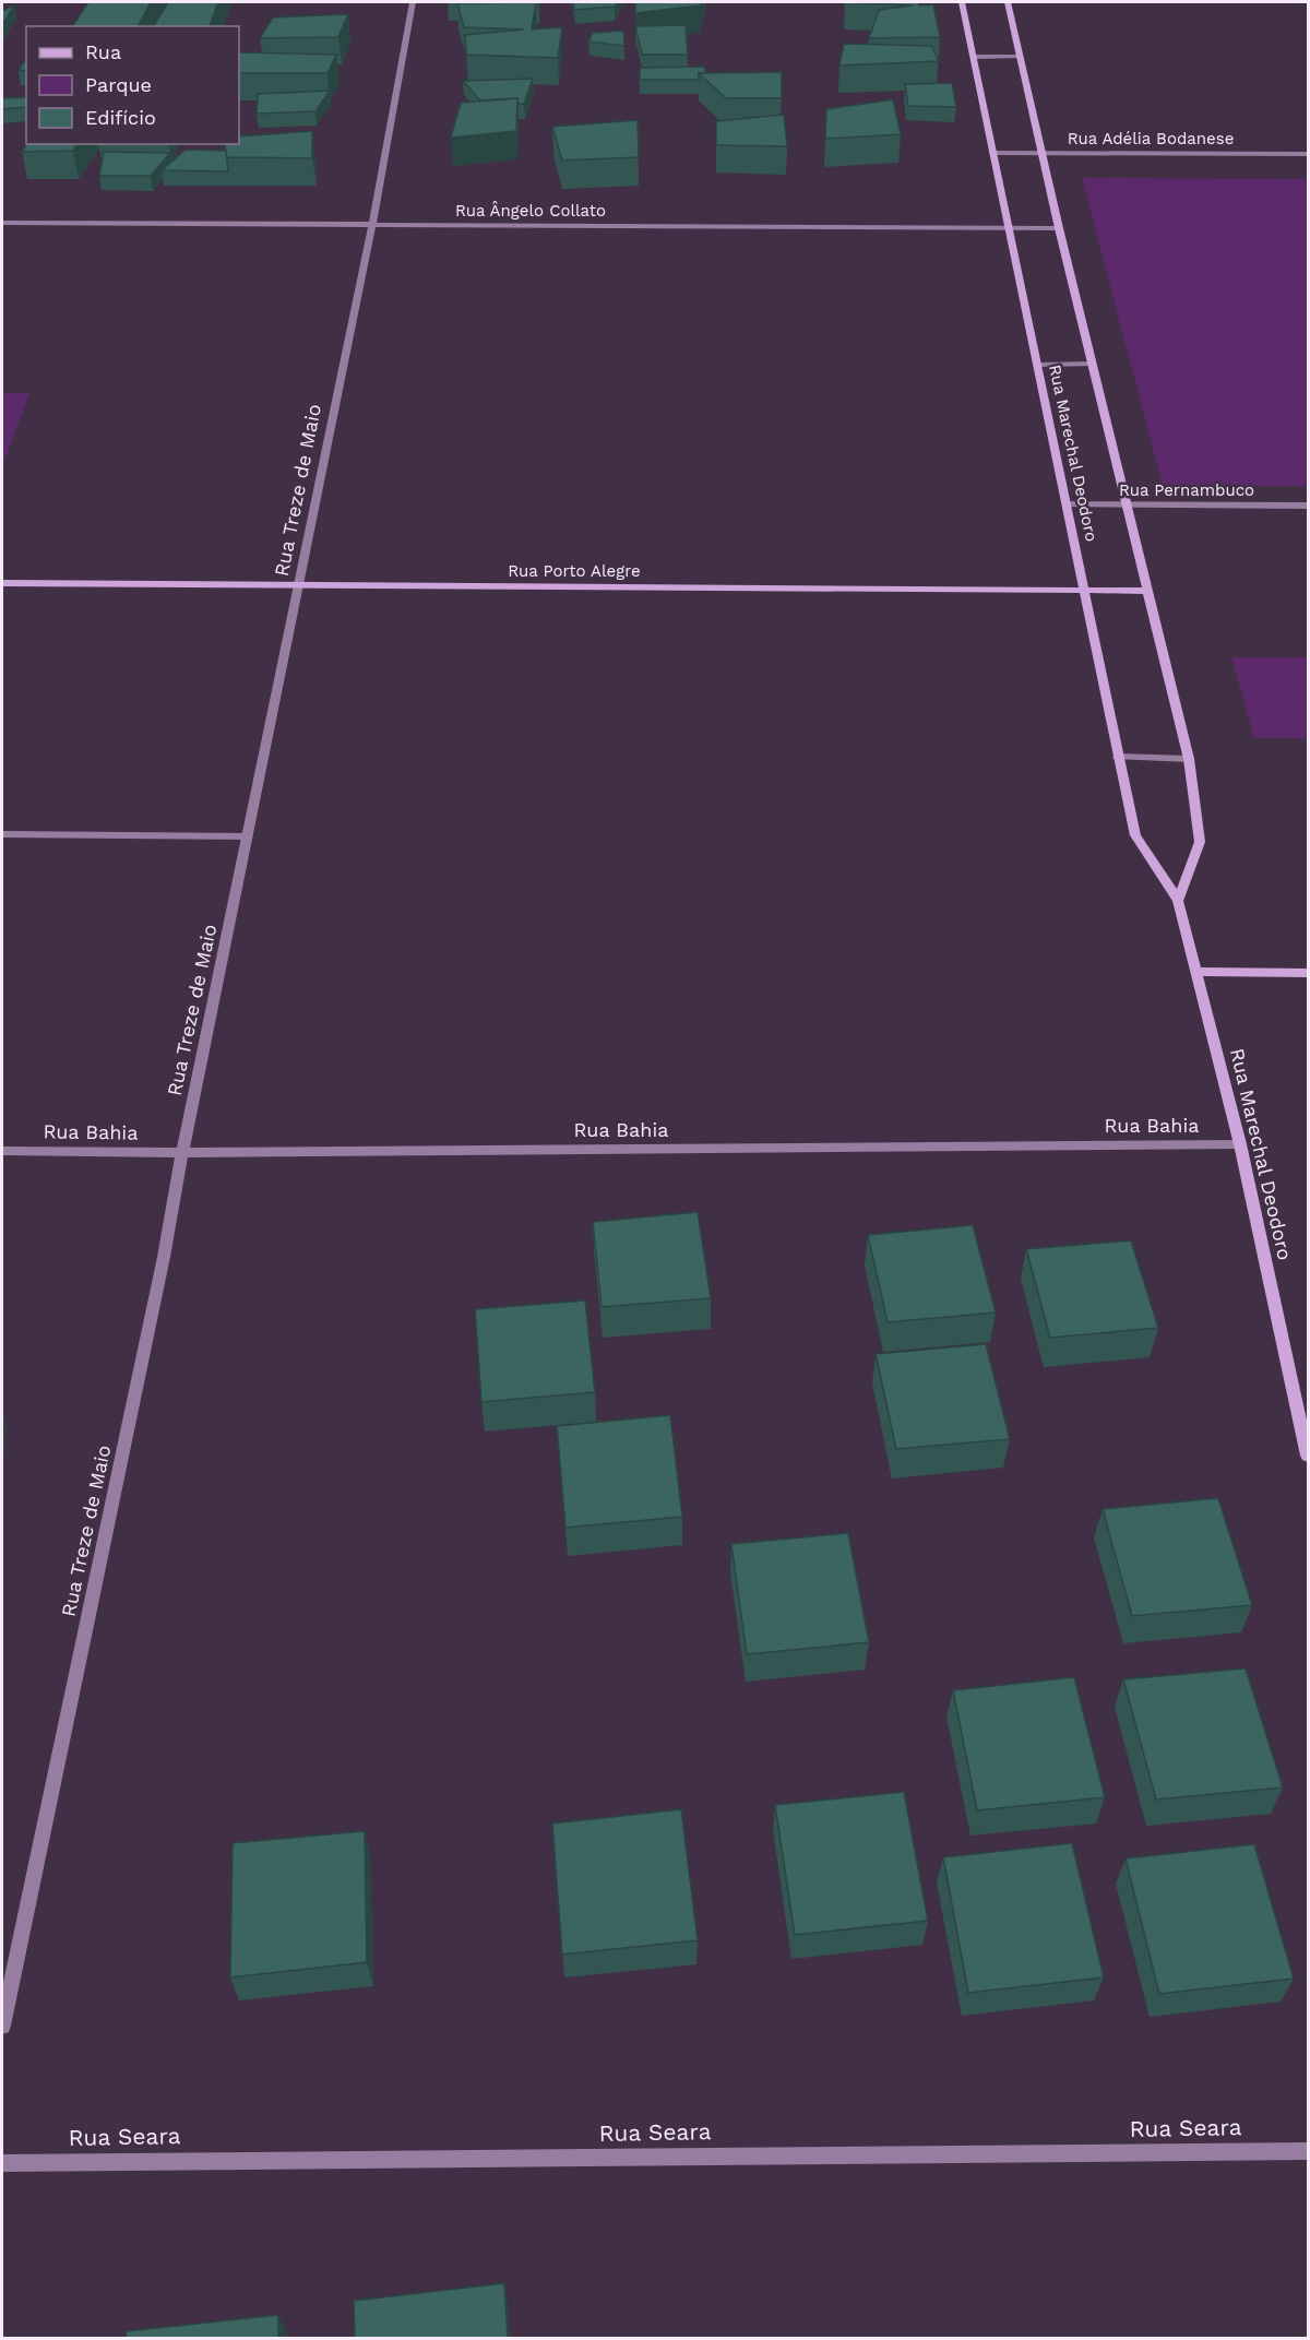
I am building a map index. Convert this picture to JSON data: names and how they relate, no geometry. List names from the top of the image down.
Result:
{
  "streets": {
    "street": [
      "Rua Adélia Bodanese",
      "Rua Ângelo Collato",
      "Rua Marechal Deodoro",
      "Rua Treze de Maio",
      "Rua Pernambuco",
      "Rua Porto Alegre",
      "Rua Bahia",
      "Rua Seara"
    ]
  },
  "crossings": [
    ["Rua Adélia Bodanese", "Rua Marechal Deodoro"],
    ["Rua Ângelo Collato", "Rua Marechal Deodoro"],
    ["Rua Ângelo Collato", "Rua Treze de Maio"],
    ["Rua Marechal Deodoro", "Rua Pernambuco"],
    ["Rua Marechal Deodoro", "Rua Porto Alegre"],
    ["Rua Marechal Deodoro", "Rua Bahia"],
    ["Rua Treze de Maio", "Rua Porto Alegre"],
    ["Rua Treze de Maio", "Rua Bahia"]
  ],
  "legend": ["Rua", "Parque", "Edifício"]
}
